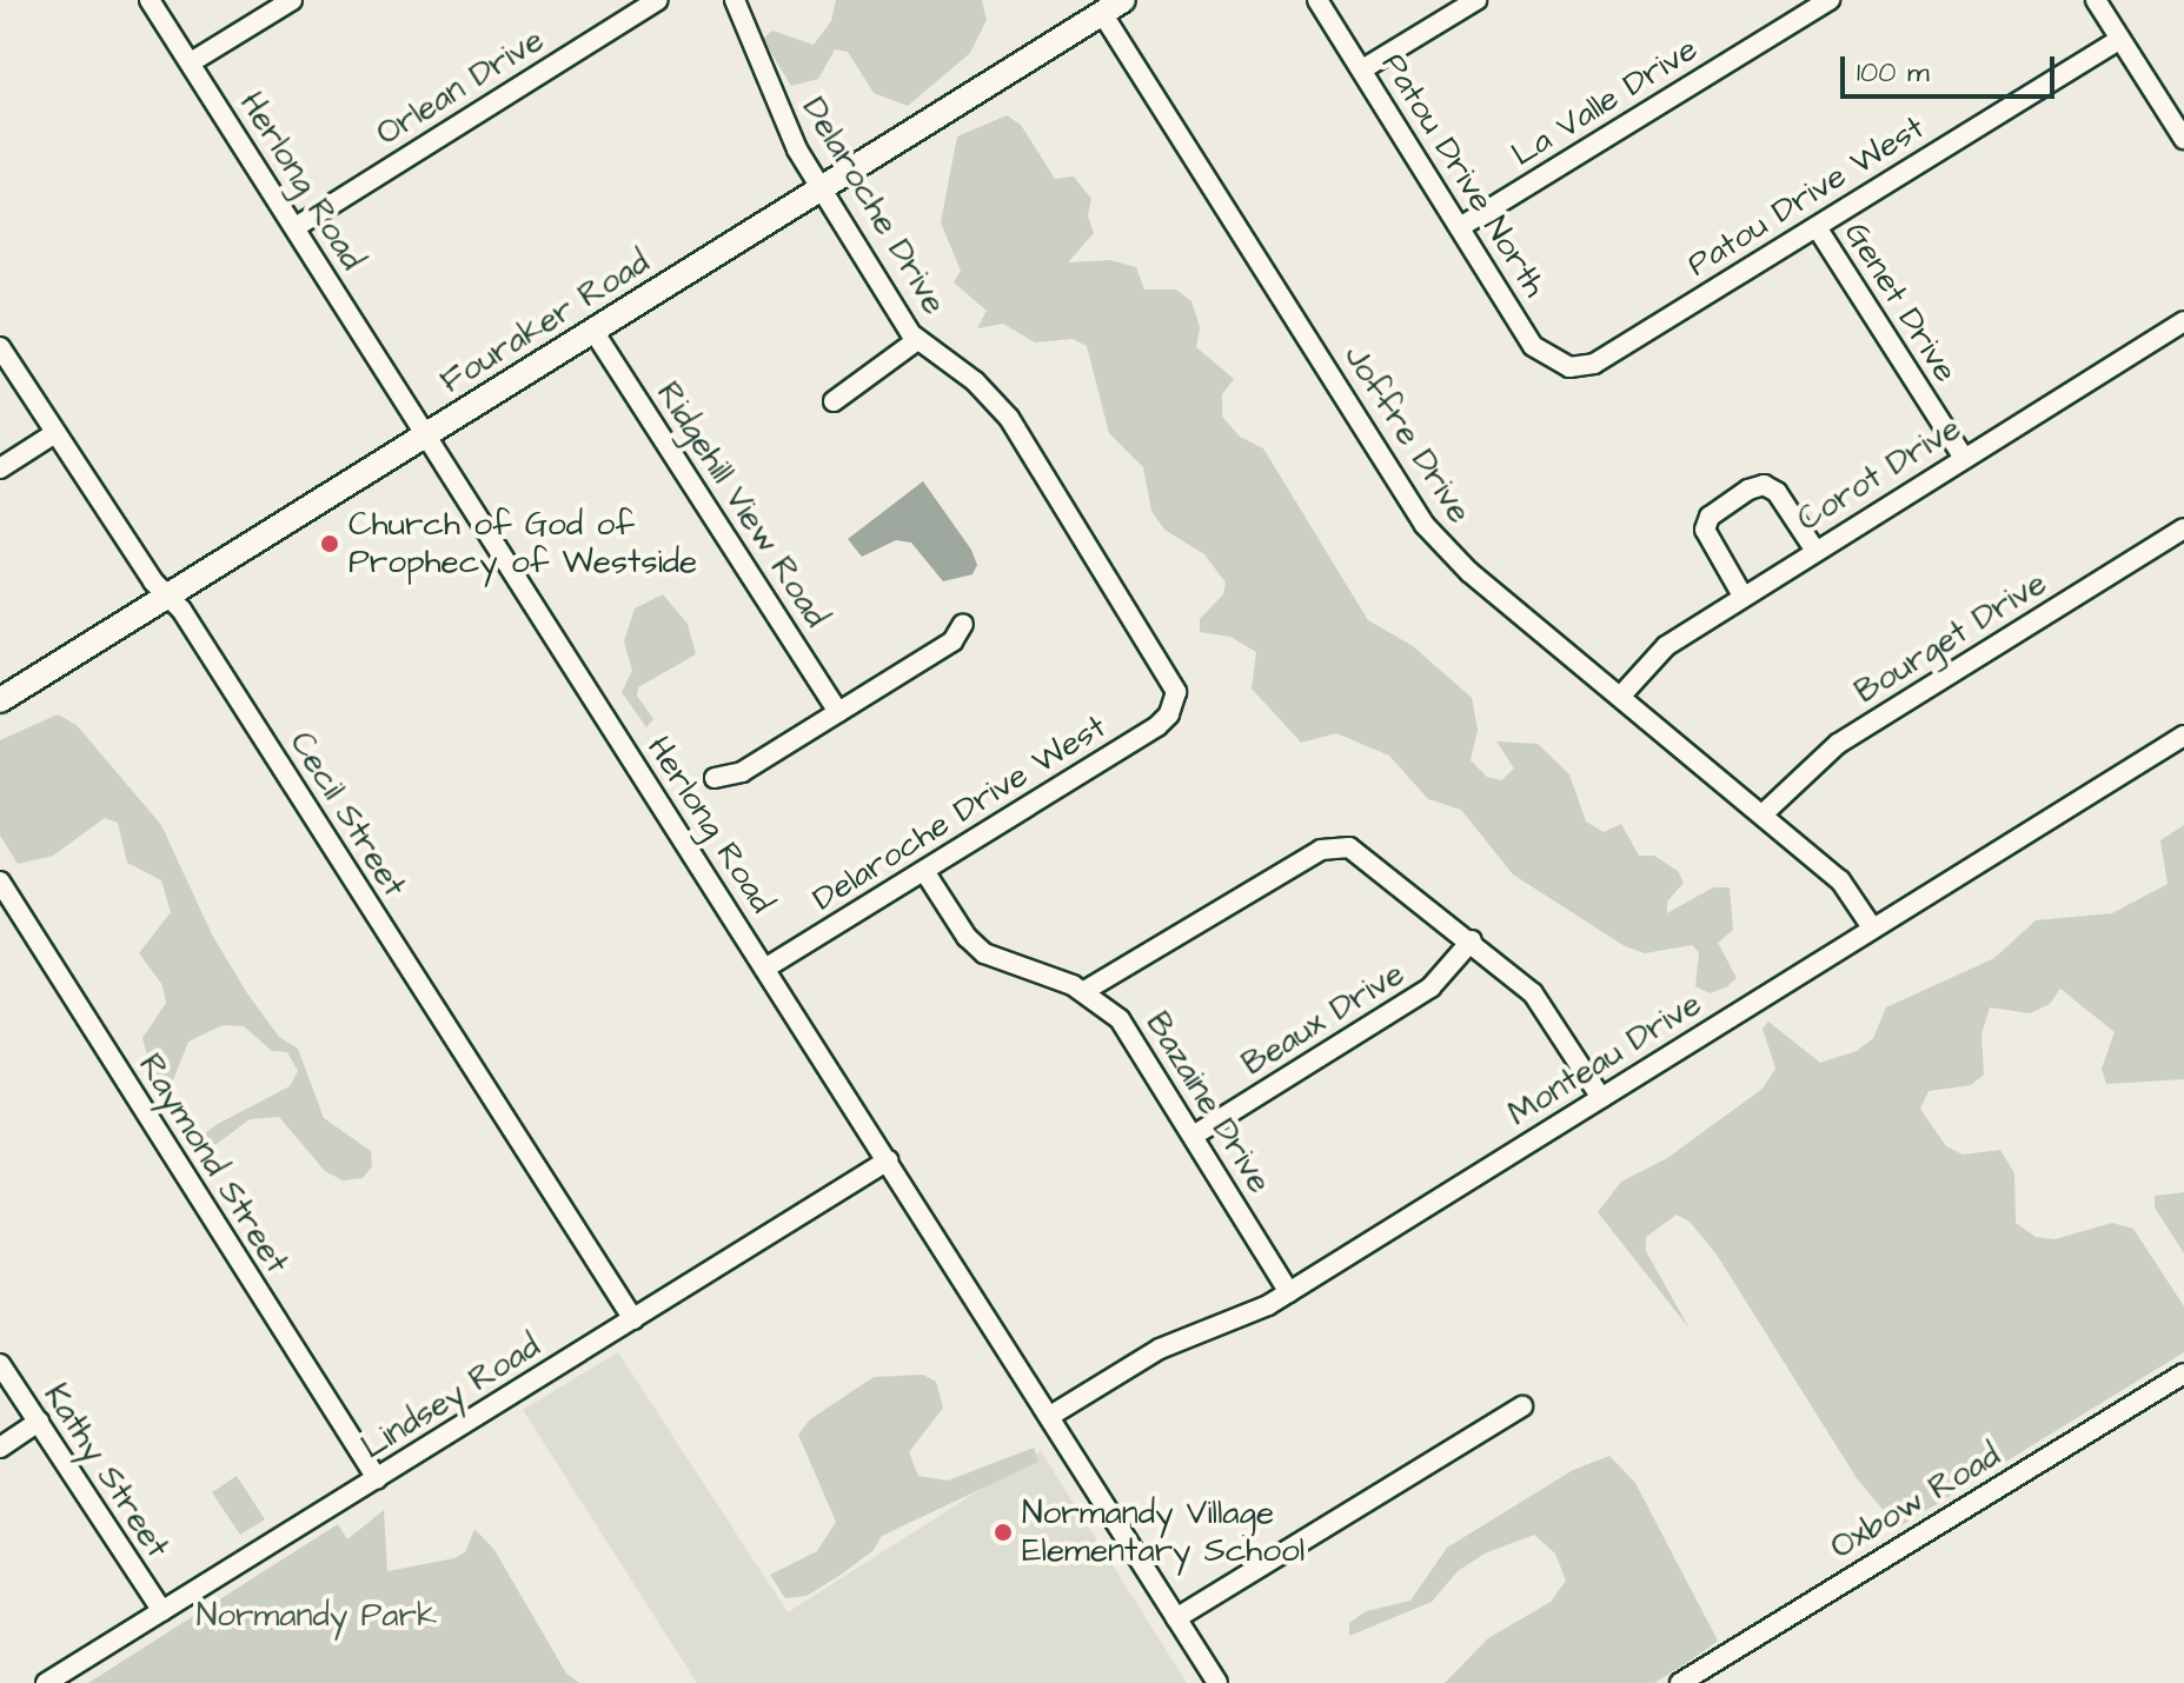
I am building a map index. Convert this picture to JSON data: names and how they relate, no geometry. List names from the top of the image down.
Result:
{
  "streets": {
    "main road": ["Fouraker Road"],
    "street": [
      "Orlean Drive",
      "La Valle Drive",
      "Patou Drive North",
      "Herlong Road",
      "Patou Drive West",
      "Delaroche Drive",
      "Genet Drive",
      "Joffre Drive",
      "Corot Drive",
      "Ridgehill View Road",
      "Bourget Drive",
      "Delaroche Drive West",
      "Cecil Street",
      "Beaux Drive",
      "Monteau Drive",
      "Bazaine Drive",
      "Raymond Street",
      "Lindsey Road",
      "Kathy Street",
      "Oxbow Road"
    ]
  },
  "crossings": [
    ["Orlean Drive", "Herlong Road"],
    ["La Valle Drive", "Patou Drive North"],
    ["Patou Drive North", "Patou Drive West"],
    ["Herlong Road", "Fouraker Road"],
    ["Herlong Road", "Delaroche Drive West"],
    ["Herlong Road", "Monteau Drive"],
    ["Herlong Road", "Lindsey Road"],
    ["Patou Drive West", "Genet Drive"],
    ["Delaroche Drive", "Fouraker Road"],
    ["Delaroche Drive", "Delaroche Drive West"],
    ["Genet Drive", "Corot Drive"],
    ["Fouraker Road", "Joffre Drive"],
    ["Fouraker Road", "Ridgehill View Road"],
    ["Fouraker Road", "Cecil Street"],
    ["Joffre Drive", "Corot Drive"],
    ["Joffre Drive", "Bourget Drive"],
    ["Joffre Drive", "Monteau Drive"],
    ["Delaroche Drive West", "Bazaine Drive"],
    ["Cecil Street", "Lindsey Road"],
    ["Beaux Drive", "Bazaine Drive"],
    ["Monteau Drive", "Bazaine Drive"],
    ["Raymond Street", "Lindsey Road"],
    ["Lindsey Road", "Kathy Street"]
  ],
  "parks": ["Normandy Park"],
  "places": ["Church of God of Prophecy of Westside", "Normandy Village Elementary School"],
  "scale_bar": "100 m"
}
